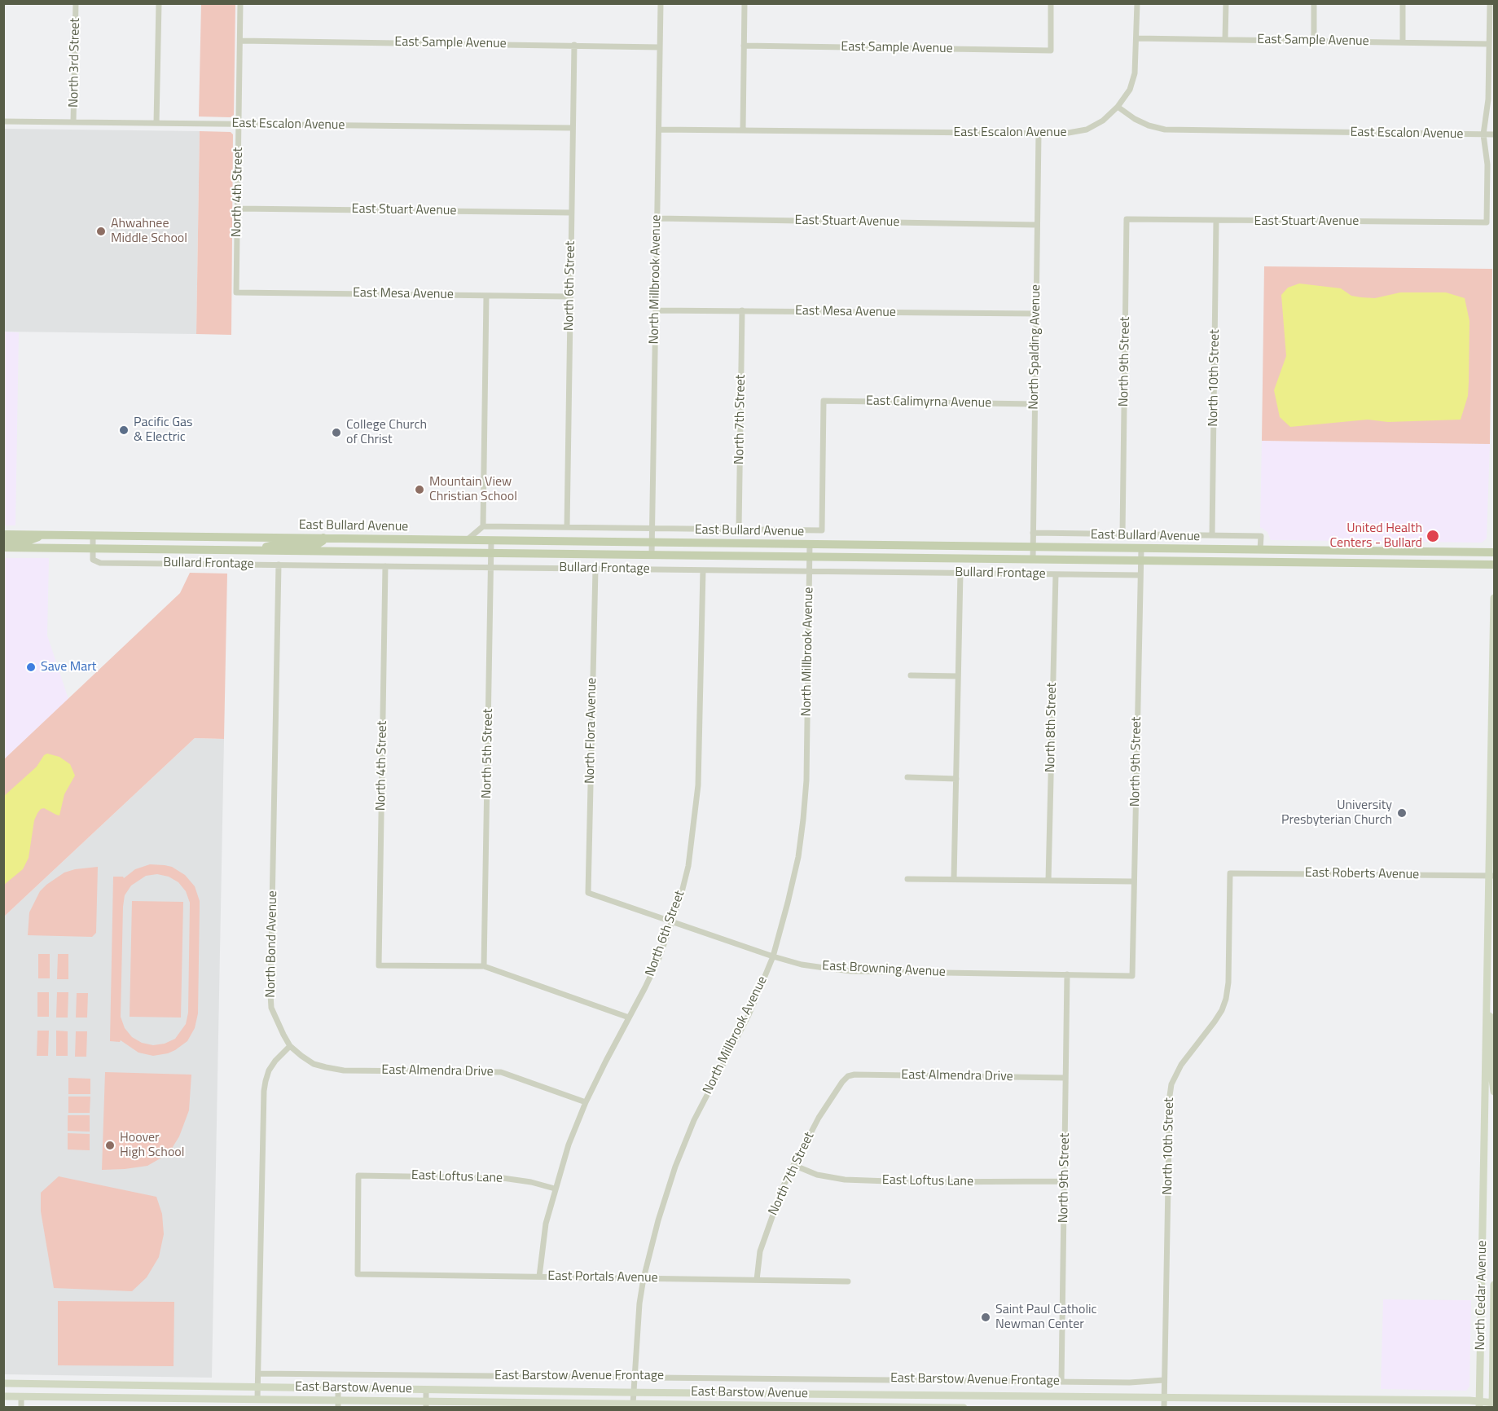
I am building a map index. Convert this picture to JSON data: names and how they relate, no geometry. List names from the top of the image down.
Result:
{
  "streets": {
    "main road": ["East Bullard Avenue", "North Cedar Avenue", "East Barstow Avenue"],
    "street": [
      "East Sample Avenue",
      "North 3rd Street",
      "East Escalon Avenue",
      "North 4th Street",
      "East Stuart Avenue",
      "North Millbrook Avenue",
      "North 6th Street",
      "East Mesa Avenue",
      "North Spalding Avenue",
      "North 9th Street",
      "North 10th Street",
      "East Calimyrna Avenue",
      "North 7th Street",
      "Bullard Frontage",
      "North 8th Street",
      "North Flora Avenue",
      "North 5th Street",
      "East Roberts Avenue",
      "North Bond Avenue",
      "East Browning Avenue",
      "East Almendra Drive",
      "East Loftus Lane",
      "East Portals Avenue",
      "East Barstow Avenue Frontage"
    ]
  },
  "crossings": [
    ["East Sample Avenue", "North 4th Street"],
    ["East Sample Avenue", "North Millbrook Avenue"],
    ["East Sample Avenue", "North 6th Street"],
    ["North 3rd Street", "East Escalon Avenue"],
    ["East Escalon Avenue", "North 4th Street"],
    ["East Escalon Avenue", "East Stuart Avenue"],
    ["East Escalon Avenue", "North Millbrook Avenue"],
    ["East Escalon Avenue", "North 6th Street"],
    ["East Escalon Avenue", "North Spalding Avenue"],
    ["North 4th Street", "East Stuart Avenue"],
    ["North 4th Street", "East Mesa Avenue"],
    ["North 4th Street", "Bullard Frontage"],
    ["North 4th Street", "North 5th Street"],
    ["East Stuart Avenue", "North Millbrook Avenue"],
    ["East Stuart Avenue", "North 6th Street"],
    ["East Stuart Avenue", "North Spalding Avenue"],
    ["East Stuart Avenue", "North 9th Street"],
    ["East Stuart Avenue", "North 10th Street"],
    ["North Millbrook Avenue", "East Mesa Avenue"],
    ["North Millbrook Avenue", "East Bullard Avenue"],
    ["North Millbrook Avenue", "Bullard Frontage"],
    ["North Millbrook Avenue", "East Browning Avenue"],
    ["North Millbrook Avenue", "East Portals Avenue"],
    ["North Millbrook Avenue", "East Barstow Avenue Frontage"],
    ["North Millbrook Avenue", "East Barstow Avenue"],
    ["North 6th Street", "East Mesa Avenue"],
    ["North 6th Street", "Bullard Frontage"],
    ["North 6th Street", "East Browning Avenue"],
    ["North 6th Street", "East Almendra Drive"],
    ["North 6th Street", "East Loftus Lane"],
    ["North 6th Street", "East Portals Avenue"],
    ["East Mesa Avenue", "North Spalding Avenue"],
    ["East Mesa Avenue", "North 7th Street"],
    ["North Spalding Avenue", "East Calimyrna Avenue"],
    ["North Spalding Avenue", "East Bullard Avenue"],
    ["North 9th Street", "East Bullard Avenue"],
    ["North 9th Street", "Bullard Frontage"],
    ["North 9th Street", "East Browning Avenue"],
    ["North 9th Street", "East Almendra Drive"],
    ["North 9th Street", "East Loftus Lane"],
    ["North 9th Street", "East Barstow Avenue Frontage"],
    ["North 10th Street", "East Roberts Avenue"],
    ["North 10th Street", "East Barstow Avenue Frontage"],
    ["North 10th Street", "East Barstow Avenue"],
    ["East Calimyrna Avenue", "North 7th Street"],
    ["North 7th Street", "East Almendra Drive"],
    ["North 7th Street", "East Loftus Lane"],
    ["North 7th Street", "East Portals Avenue"],
    ["East Bullard Avenue", "Bullard Frontage"],
    ["East Bullard Avenue", "North 5th Street"],
    ["Bullard Frontage", "North 8th Street"],
    ["Bullard Frontage", "North Flora Avenue"],
    ["Bullard Frontage", "North 5th Street"],
    ["Bullard Frontage", "North Bond Avenue"],
    ["North Flora Avenue", "East Browning Avenue"],
    ["East Roberts Avenue", "North Cedar Avenue"],
    ["North Bond Avenue", "East Almendra Drive"],
    ["East Loftus Lane", "East Portals Avenue"],
    ["North Cedar Avenue", "East Barstow Avenue"]
  ],
  "places": [
    "Ahwahnee Middle School",
    "Pacific Gas & Electric",
    "College Church of Christ",
    "Mountain View Christian School",
    "United Health Centers - Bullard",
    "Save Mart",
    "University Presbyterian Church",
    "Hoover High School",
    "Saint Paul Catholic Newman Center"
  ]
}
